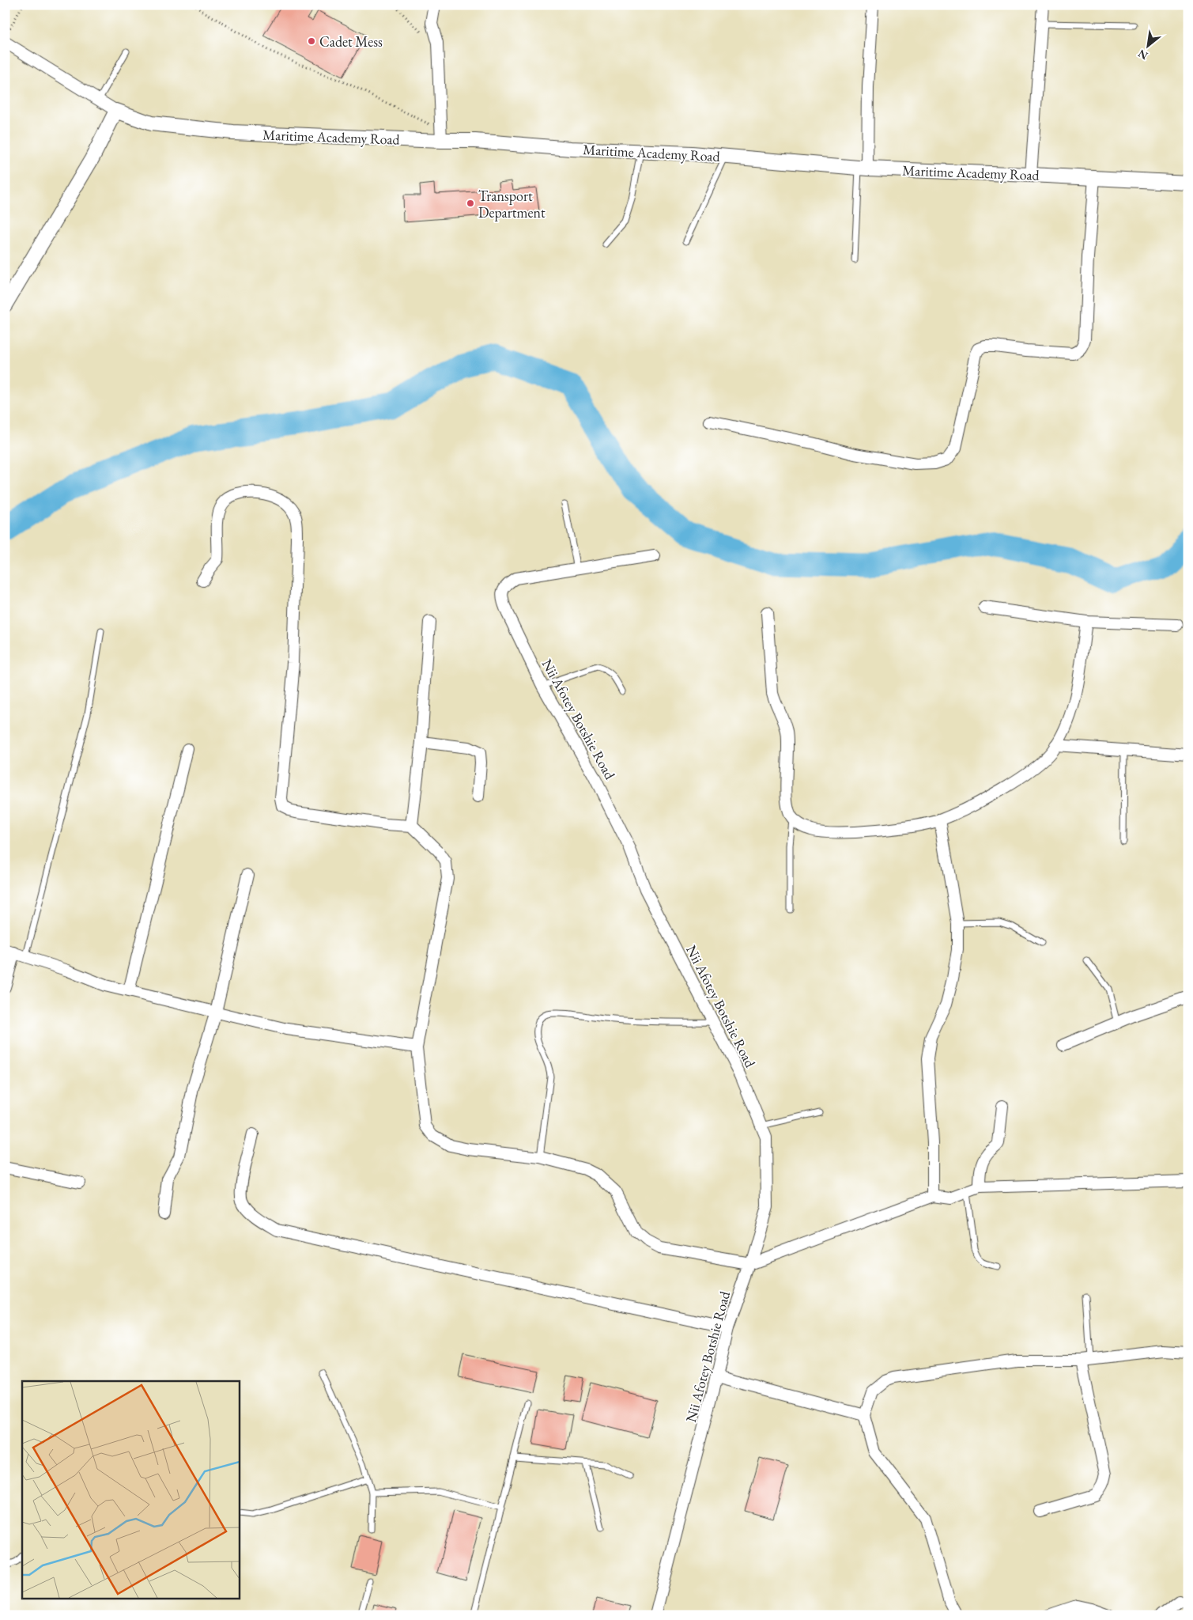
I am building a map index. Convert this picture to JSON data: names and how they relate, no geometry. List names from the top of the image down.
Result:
{
  "streets": {
    "street": ["Maritime Academy Road", "Nii Afotey Botshie Road"]
  },
  "places": ["Cadet Mess", "Transport Department"],
  "north": "bottom left"
}
